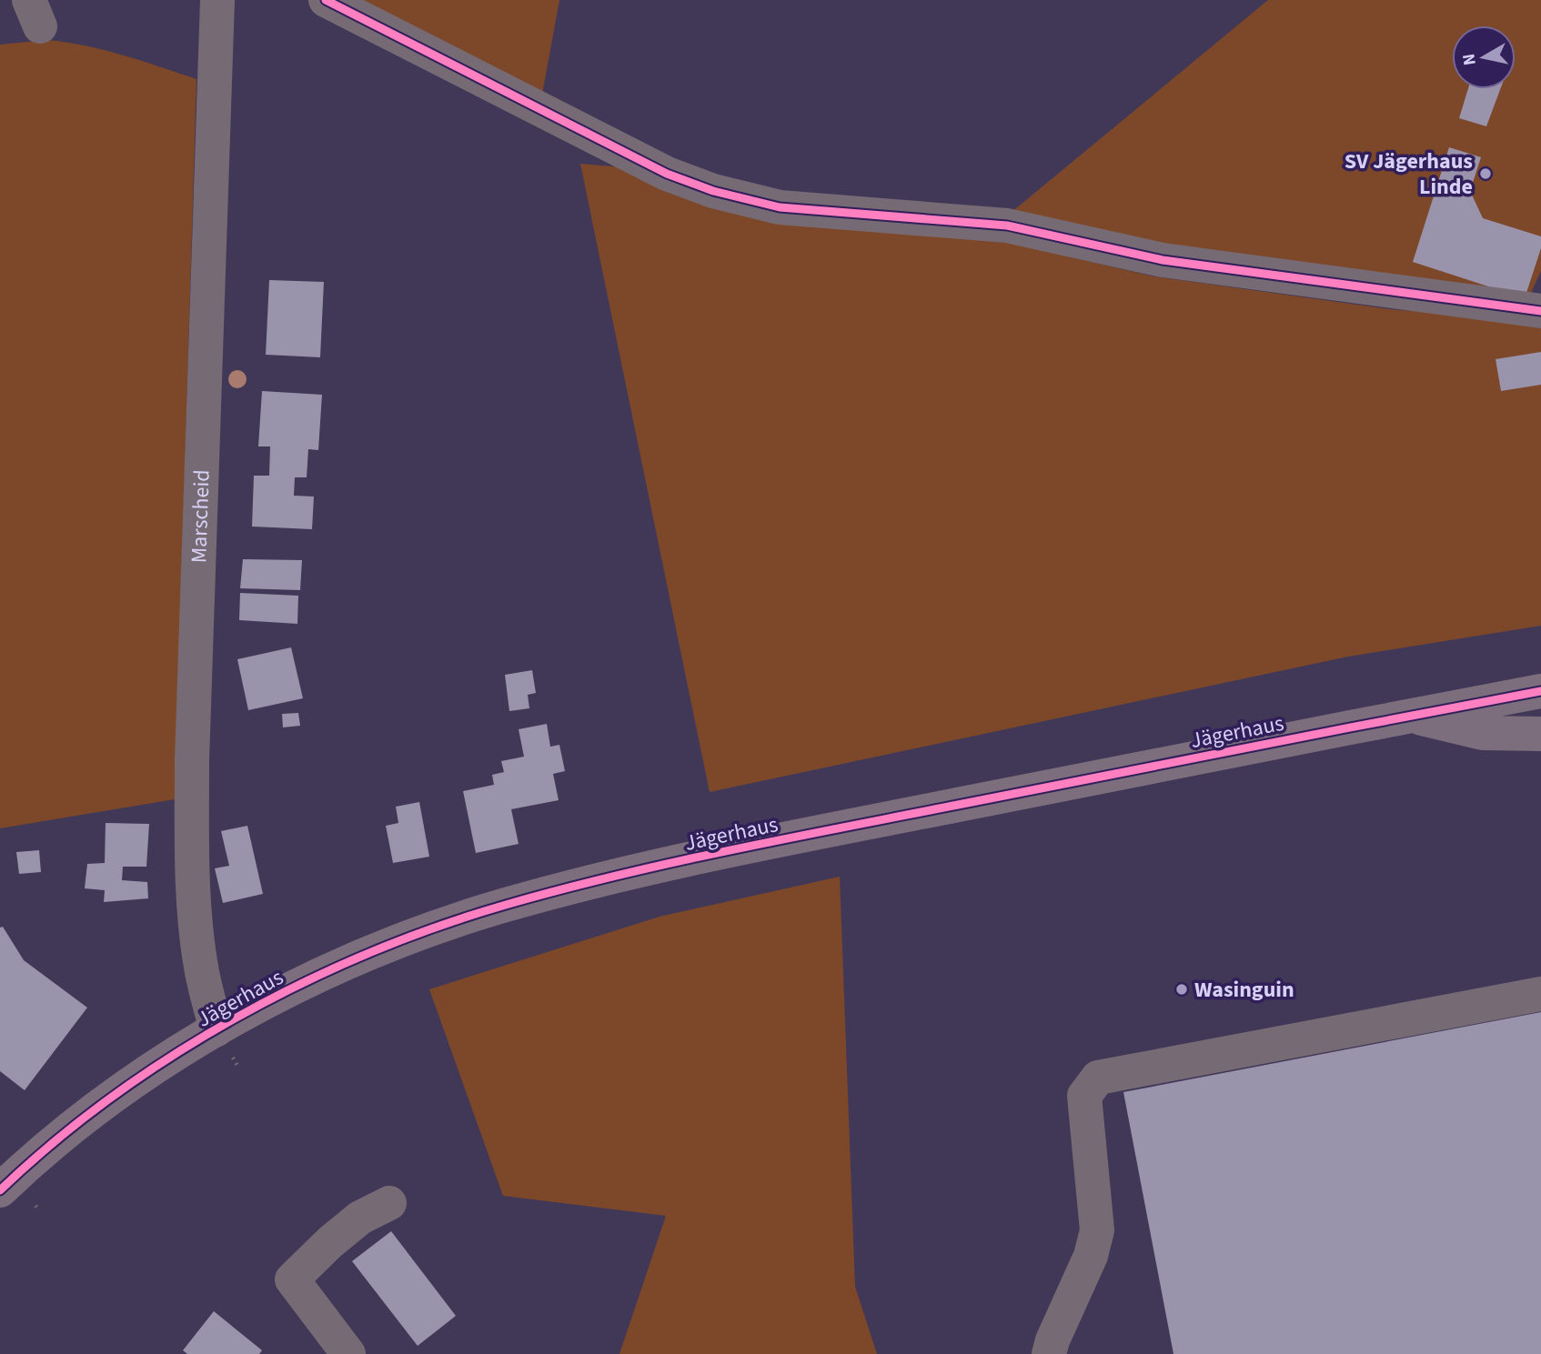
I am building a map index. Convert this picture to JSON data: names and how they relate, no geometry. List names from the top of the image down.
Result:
{
  "streets": {
    "main road": ["Jägerhaus"],
    "street": ["Marscheid"]
  },
  "crossings": [
    ["Marscheid", "Jägerhaus"]
  ],
  "places": ["SV Jägerhaus Linde", "Wasinguin"],
  "north": "left"
}
